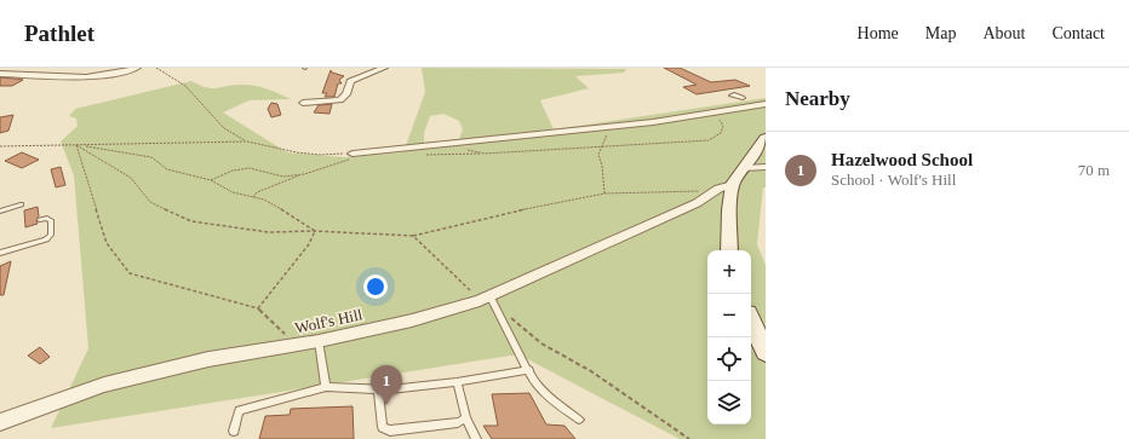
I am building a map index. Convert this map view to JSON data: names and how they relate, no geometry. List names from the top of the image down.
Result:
{
  "streets": {
    "street": ["Wolf's Hill"]
  },
  "page": {
    "header": "Pathlet",
    "nav": [
      "Home",
      "Map",
      "About",
      "Contact"
    ],
    "heading": "Nearby",
    "list": [
      {
        "mark": "1",
        "name": "Hazelwood School",
        "note": "School · Wolf's Hill",
        "value": "70 m"
      }
    ],
    "map_buttons": ["+", "−"],
    "pins": "1"
  }
}
